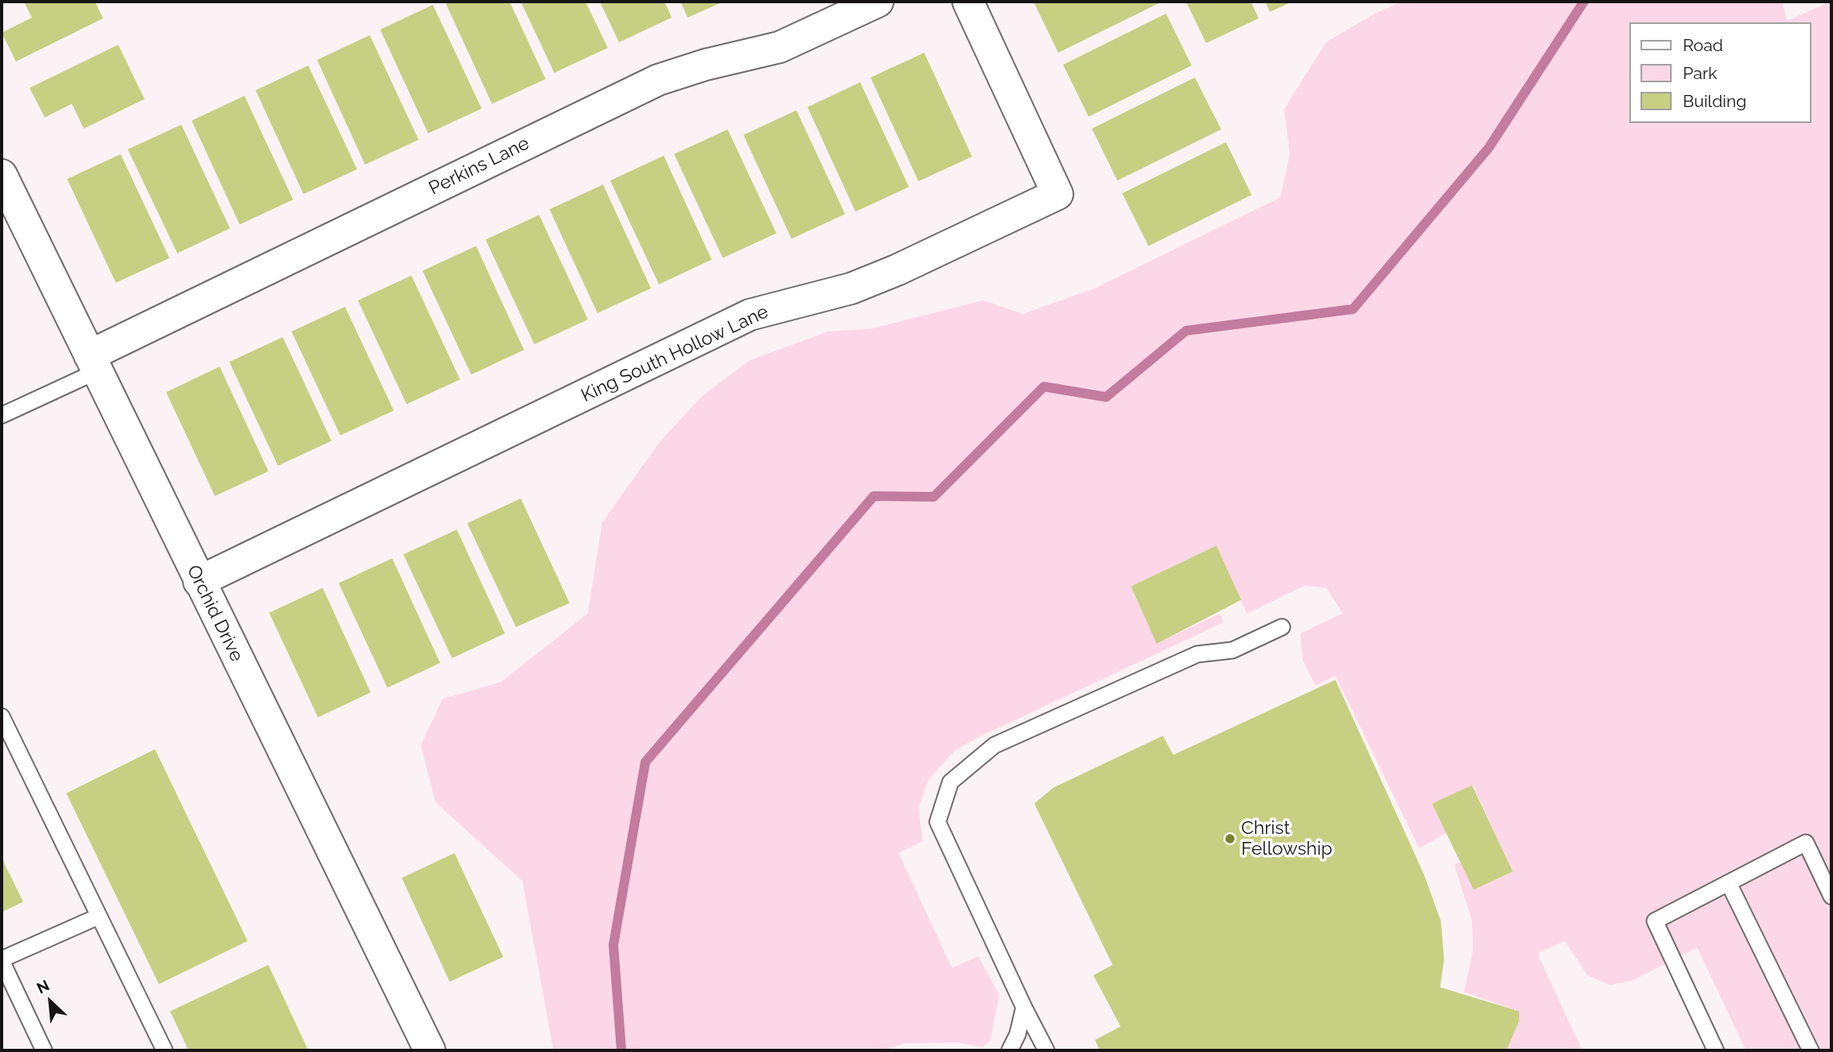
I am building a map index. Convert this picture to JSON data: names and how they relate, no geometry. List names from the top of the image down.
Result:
{
  "streets": {
    "street": ["Perkins Lane", "King South Hollow Lane", "Orchid Drive"]
  },
  "crossings": [
    ["Perkins Lane", "Orchid Drive"],
    ["King South Hollow Lane", "Orchid Drive"]
  ],
  "places": ["Christ Fellowship"],
  "legend": ["Road", "Park", "Building"],
  "north": "top left"
}
